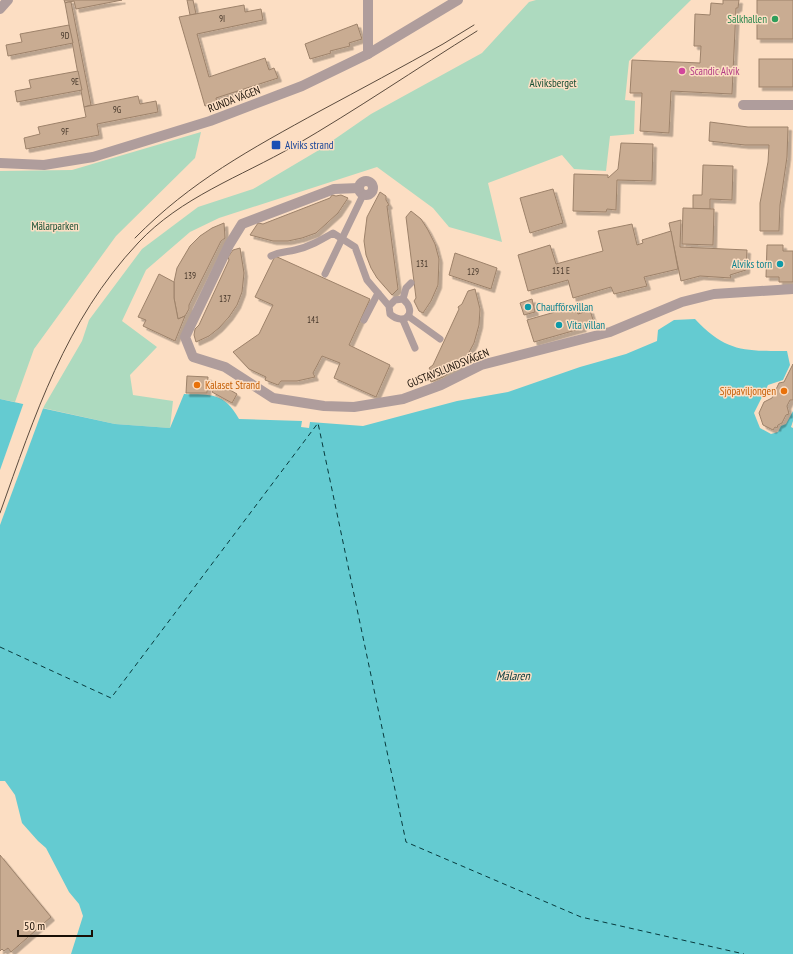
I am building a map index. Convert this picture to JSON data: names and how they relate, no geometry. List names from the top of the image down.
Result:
{
  "streets": {
    "street": ["RUNDA VÄGEN", "GUSTAVSLUNDSVÄGEN"]
  },
  "water": ["Mälaren"],
  "parks": ["Alviksberget", "Mälarparken"],
  "places": {
    "other": [
      "Salkhallen",
      "Scandic Alvik",
      "Alviks torn",
      "Chaufförsvillan",
      "Vita villan",
      "Kalaset Strand",
      "Sjöpaviljongen"
    ],
    "transit": ["Alviks strand"]
  },
  "house_numbers": [
    "9I",
    "9D",
    "9E",
    "9G",
    "9F",
    "131",
    "151 E",
    "129",
    "139",
    "137",
    "141"
  ],
  "scale_bar": "50 m"
}
